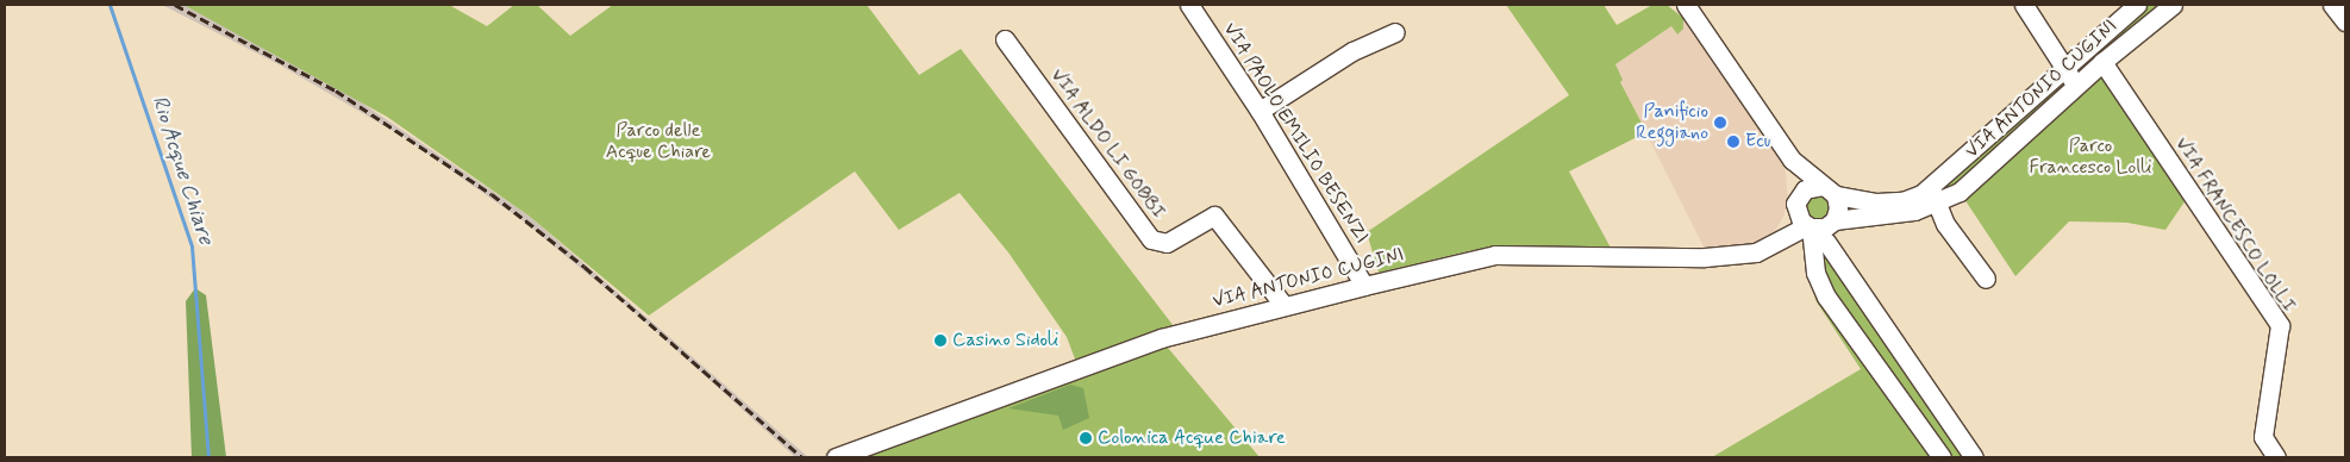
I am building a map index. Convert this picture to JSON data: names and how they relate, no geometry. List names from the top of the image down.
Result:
{
  "streets": {
    "street": [
      "VIA ANTONIO CUGINI",
      "VIA PAOLO EMILIO BESENZI",
      "VIA ALDO LI GOBBI",
      "VIA FRANCESCO LOLLI"
    ]
  },
  "crossings": [
    ["VIA ANTONIO CUGINI", "VIA PAOLO EMILIO BESENZI"],
    ["VIA ANTONIO CUGINI", "VIA ALDO LI GOBBI"],
    ["VIA ANTONIO CUGINI", "VIA FRANCESCO LOLLI"]
  ],
  "water": ["Rio Acque Chiare"],
  "parks": ["Parco delle Acque Chiare", "Parco Francesco Lolli"],
  "places": [
    "Panificio Reggiano",
    "Ecu",
    "Casino Sidoli",
    "Colonica Acque Chiare"
  ]
}
